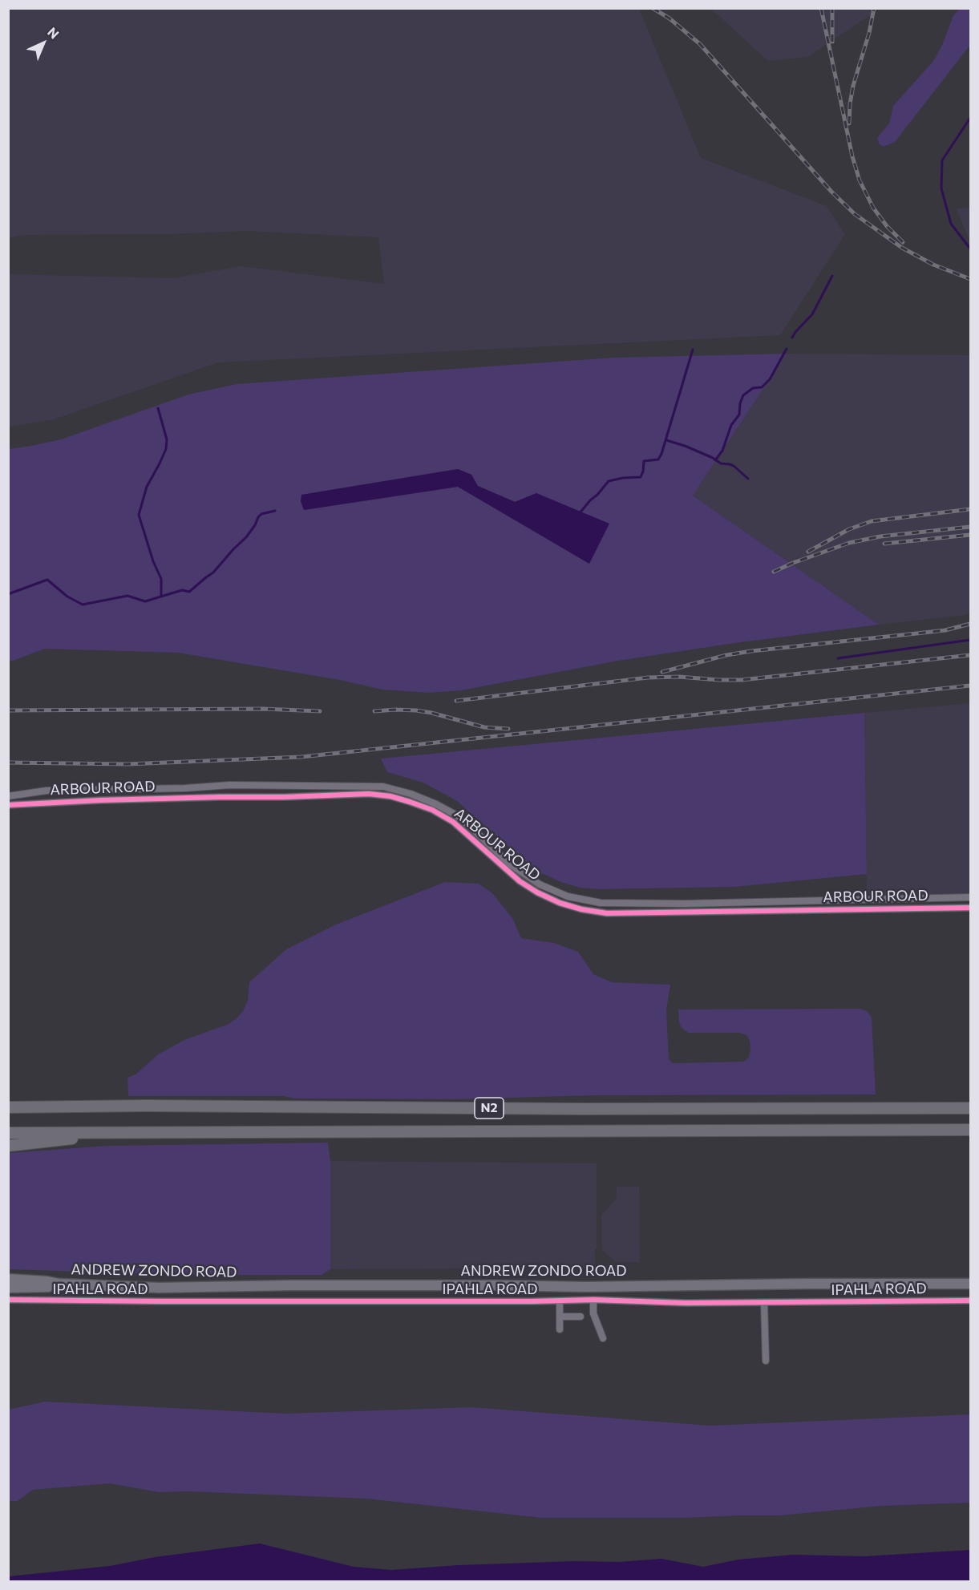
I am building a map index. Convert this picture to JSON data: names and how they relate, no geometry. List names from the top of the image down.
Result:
{
  "streets": {
    "highway": ["N2"],
    "main road": ["ANDREW ZONDO ROAD"],
    "street": ["ARBOUR ROAD", "IPAHLA ROAD"]
  },
  "north": "top right"
}
